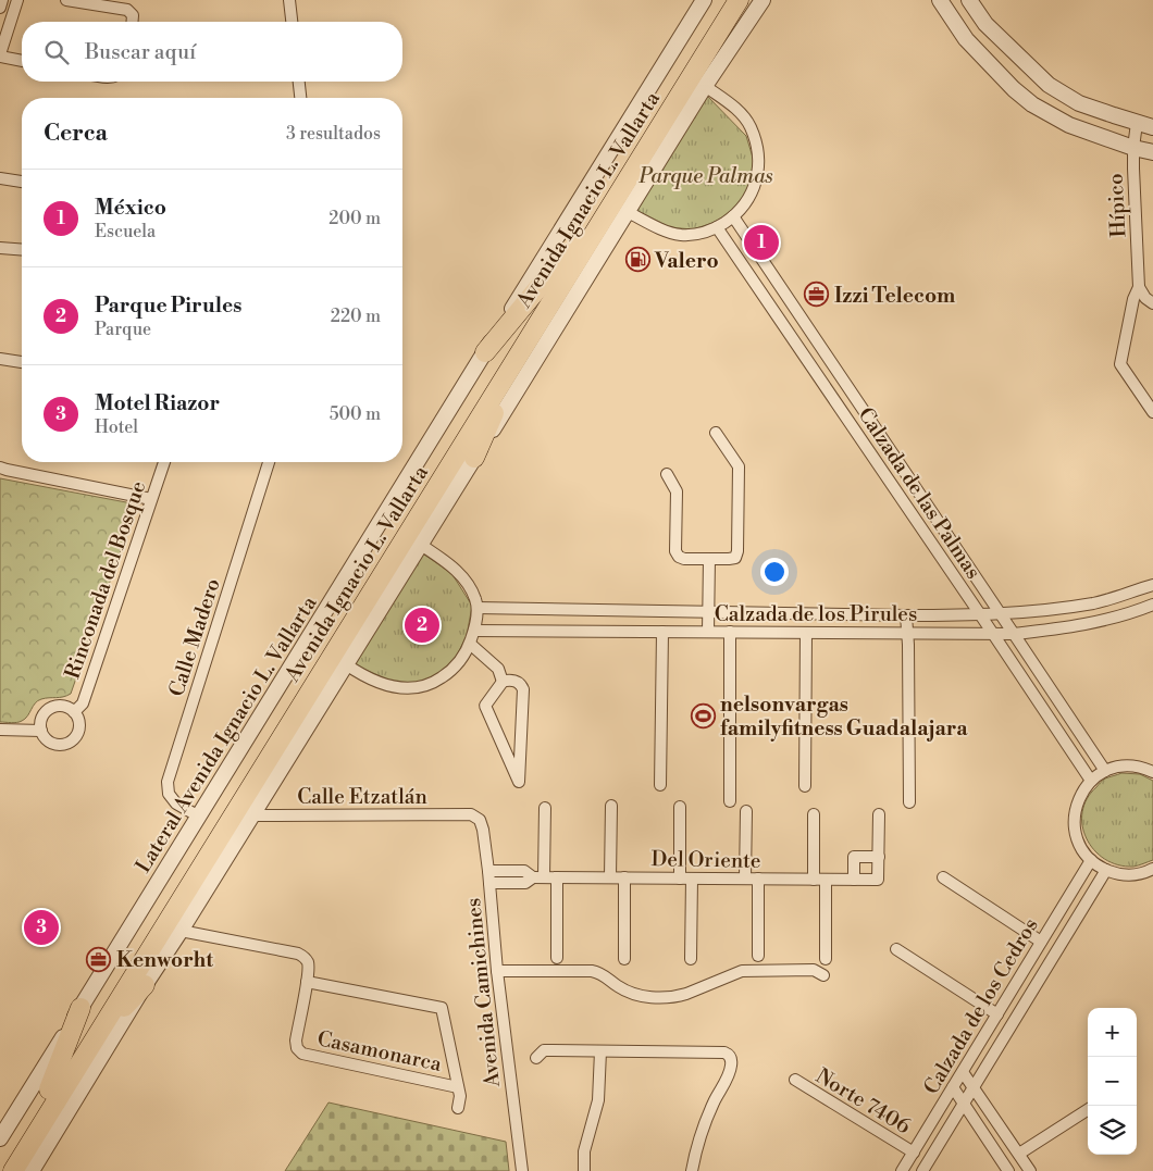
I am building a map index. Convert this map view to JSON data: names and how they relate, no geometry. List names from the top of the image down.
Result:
{
  "streets": {
    "highway": ["Avenida Ignacio L. Vallarta"],
    "street": [
      "Hípico",
      "Calzada de las Palmas",
      "Rinconada del Bosque",
      "Calzada de los Pirules",
      "Calle Madero",
      "Lateral Avenida Ignacio L. Vallarta",
      "Calle Etzatlán",
      "Del Oriente",
      "Avenida Camichines",
      "Calzada de los Cedros",
      "Casamonarca",
      "Norte 7406"
    ]
  },
  "crossings": [
    ["Avenida Ignacio L. Vallarta", "Lateral Avenida Ignacio L. Vallarta"],
    ["Calzada de las Palmas", "Calzada de los Pirules"],
    ["Calle Madero", "Lateral Avenida Ignacio L. Vallarta"],
    ["Calle Etzatlán", "Avenida Camichines"],
    ["Calzada de los Cedros", "Norte 7406"]
  ],
  "parks": ["Parque Palmas"],
  "places": {
    "fuel station": ["Valero"],
    "office": ["Izzi Telecom", "Kenworht"],
    "sports": ["nelsonvargas familyfitness Guadalajara"]
  },
  "page": {
    "search": "Buscar aquí",
    "heading": ["Cerca", "3 resultados"],
    "list": [
      {
        "mark": "1",
        "name": "México",
        "note": "Escuela",
        "value": "200 m"
      },
      {
        "mark": "2",
        "name": "Parque Pirules",
        "note": "Parque",
        "value": "220 m"
      },
      {
        "mark": "3",
        "name": "Motel Riazor",
        "note": "Hotel",
        "value": "500 m"
      }
    ],
    "pins": ["1", "2", "3"],
    "map_buttons": ["+", "−"]
  }
}
